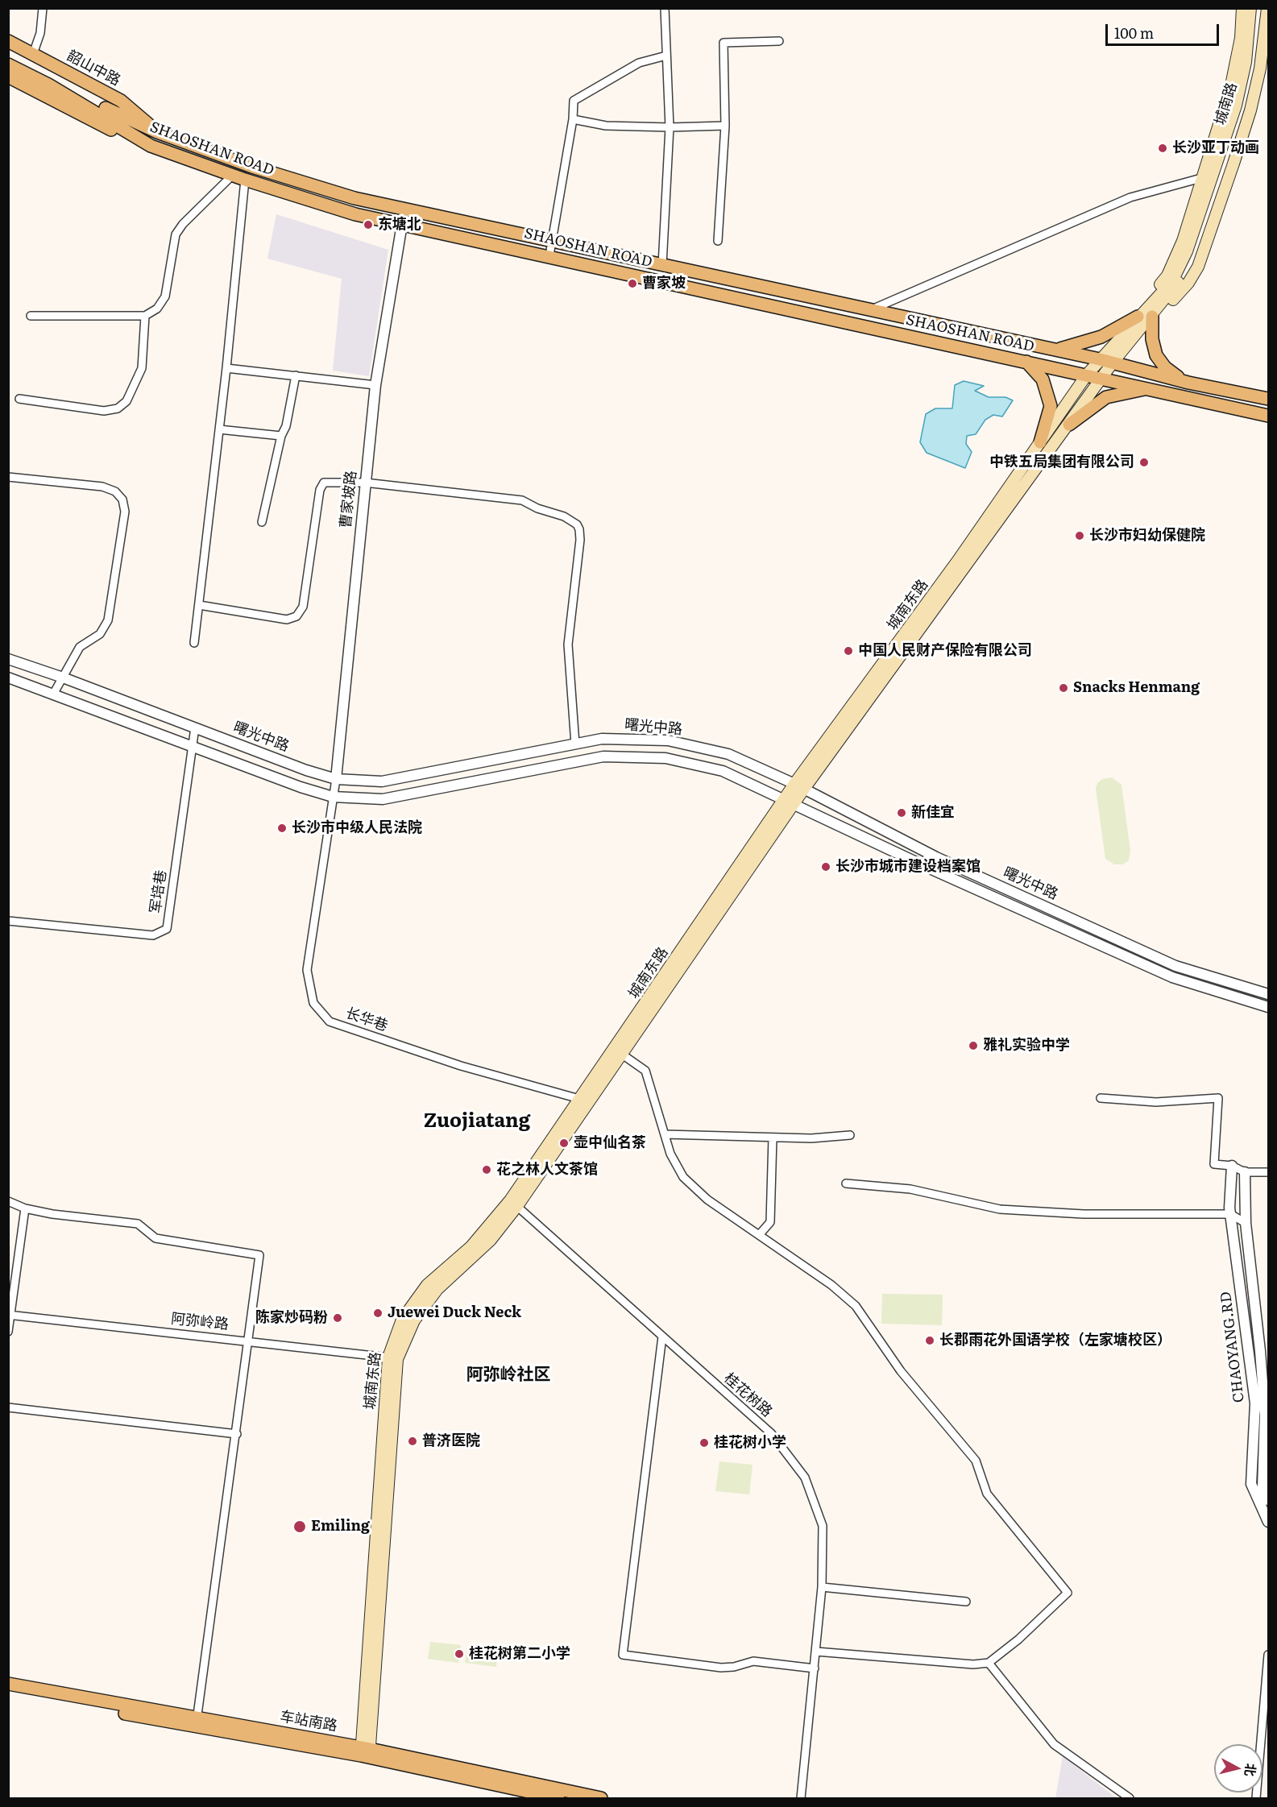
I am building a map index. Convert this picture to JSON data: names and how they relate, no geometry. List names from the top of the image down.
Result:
{
  "streets": {
    "main road": [
      "韶山中路",
      "城南路",
      "SHAOSHAN ROAD",
      "城南东路",
      "车站南路"
    ],
    "street": [
      "曹家坡路",
      "曙光中路",
      "军培巷",
      "长华巷",
      "阿弥岭路",
      "CHAOYANG.RD",
      "桂花树路"
    ]
  },
  "crossings": [
    ["韶山中路", "SHAOSHAN ROAD"],
    ["城南路", "城南东路"],
    ["SHAOSHAN ROAD", "曹家坡路"],
    ["SHAOSHAN ROAD", "城南东路"],
    ["曹家坡路", "曙光中路"],
    ["曹家坡路", "长华巷"],
    ["城南东路", "曙光中路"],
    ["城南东路", "长华巷"],
    ["城南东路", "阿弥岭路"],
    ["城南东路", "桂花树路"],
    ["城南东路", "车站南路"],
    ["曙光中路", "军培巷"],
    ["曙光中路", "长华巷"]
  ],
  "districts": ["Zuojiatang", "阿弥岭社区"],
  "places": [
    "长沙亚丁动画",
    "东塘北",
    "曹家坡",
    "中铁五局集团有限公司",
    "长沙市妇幼保健院",
    "中国人民财产保险有限公司",
    "Snacks Henmang",
    "新佳宜",
    "长沙市中级人民法院",
    "长沙市城市建设档案馆",
    "雅礼实验中学",
    "壶中仙名茶",
    "花之林人文茶馆",
    "Juewei Duck Neck",
    "陈家炒码粉",
    "长郡雨花外国语学校（左家塘校区）",
    "普济医院",
    "桂花树小学",
    "Emiling",
    "桂花树第二小学"
  ],
  "scale_bar": "100 m",
  "north": "right"
}
